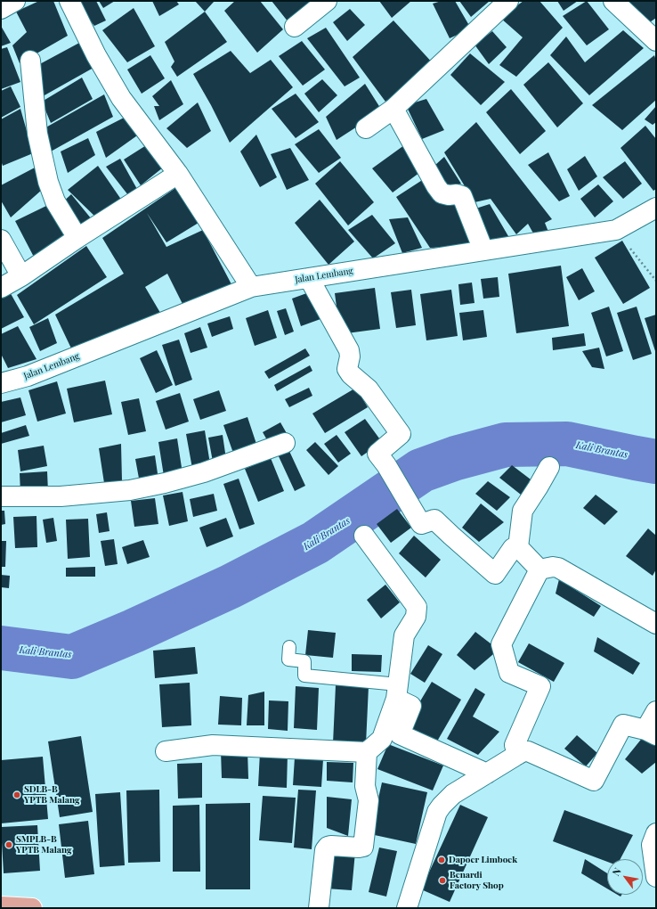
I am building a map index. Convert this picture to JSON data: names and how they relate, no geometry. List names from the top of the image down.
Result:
{
  "streets": {
    "street": ["Jalan Lembang"]
  },
  "water": ["Kali Brantas"],
  "places": [
    "SDLB-B YPTB Malang",
    "SMPLB-B YPTB Malang",
    "Dapoer Limboek",
    "Benardi Factory Shop"
  ],
  "north": "top left"
}
